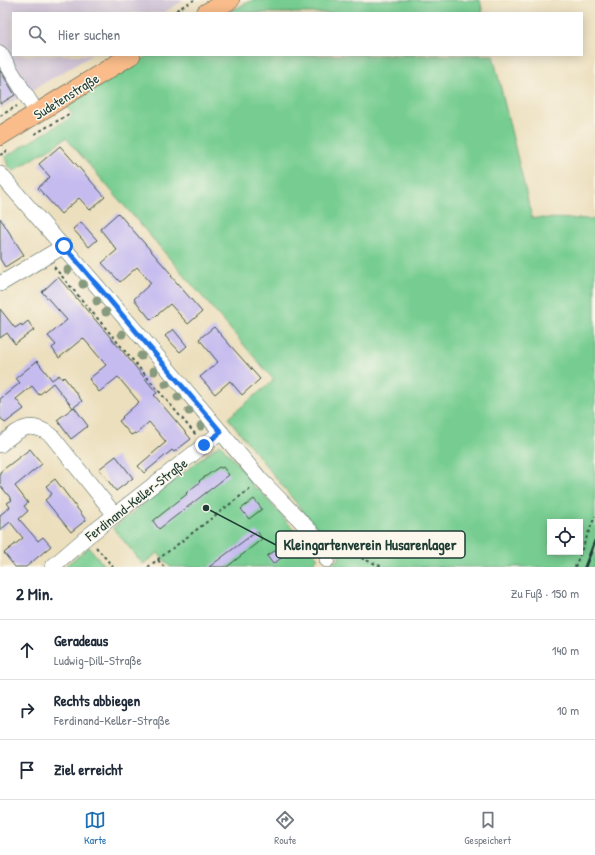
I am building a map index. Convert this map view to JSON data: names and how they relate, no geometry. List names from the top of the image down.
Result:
{
  "streets": {
    "main road": ["Sudetenstraße"],
    "street": ["Ferdinand-Keller-Straße"]
  },
  "places": ["Kleingartenverein Husarenlager"],
  "page": {
    "search": "Hier suchen",
    "heading": ["2 Min.", "Zu Fuß · 150 m"],
    "list": [
      ["Geradeaus", "Ludwig-Dill-Straße", "140 m"],
      ["Rechts abbiegen", "Ferdinand-Keller-Straße", "10 m"],
      "Ziel erreicht"
    ],
    "nav": ["Karte", "Route", "Gespeichert"]
  }
}
